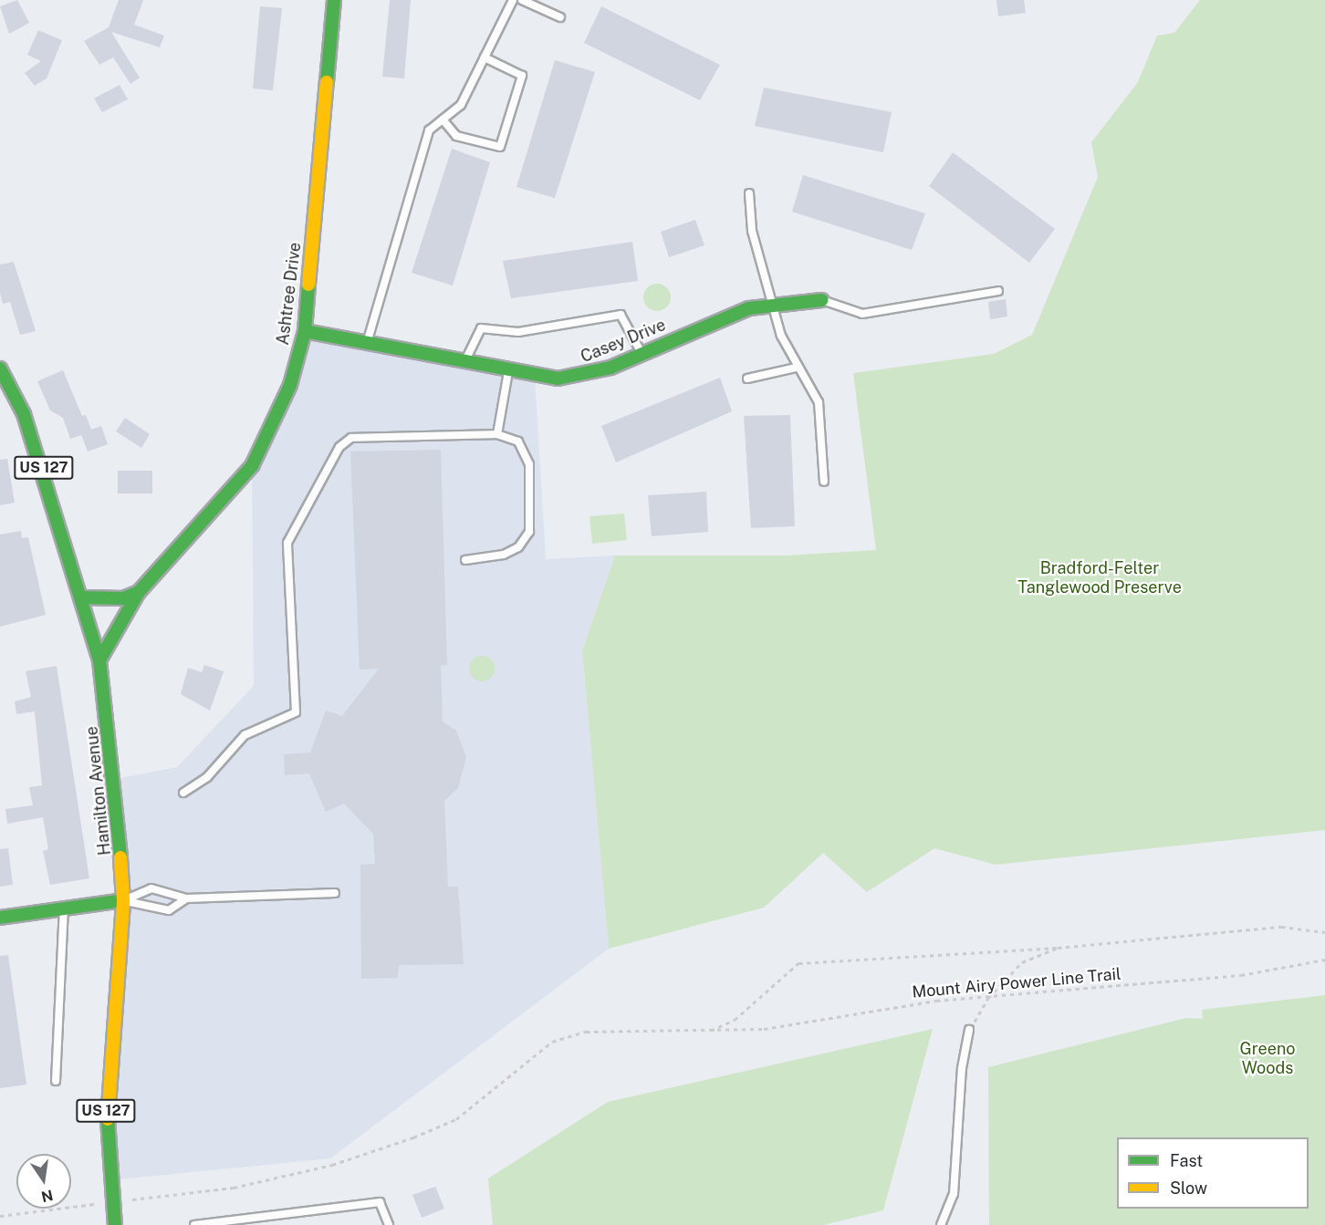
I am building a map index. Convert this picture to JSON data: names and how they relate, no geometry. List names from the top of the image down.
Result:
{
  "streets": {
    "street": [
      "Ashtree Drive",
      "Casey Drive",
      "US 127",
      "Hamilton Avenue"
    ],
    "path": ["Mount Airy Power Line Trail"]
  },
  "crossings": [
    ["Ashtree Drive", "Casey Drive"],
    ["Ashtree Drive", "Hamilton Avenue"],
    ["Hamilton Avenue", "Mount Airy Power Line Trail"]
  ],
  "parks": ["Bradford-Felter Tanglewood Preserve", "Greeno Woods"],
  "legend": ["Fast", "Slow"],
  "north": "bottom"
}
